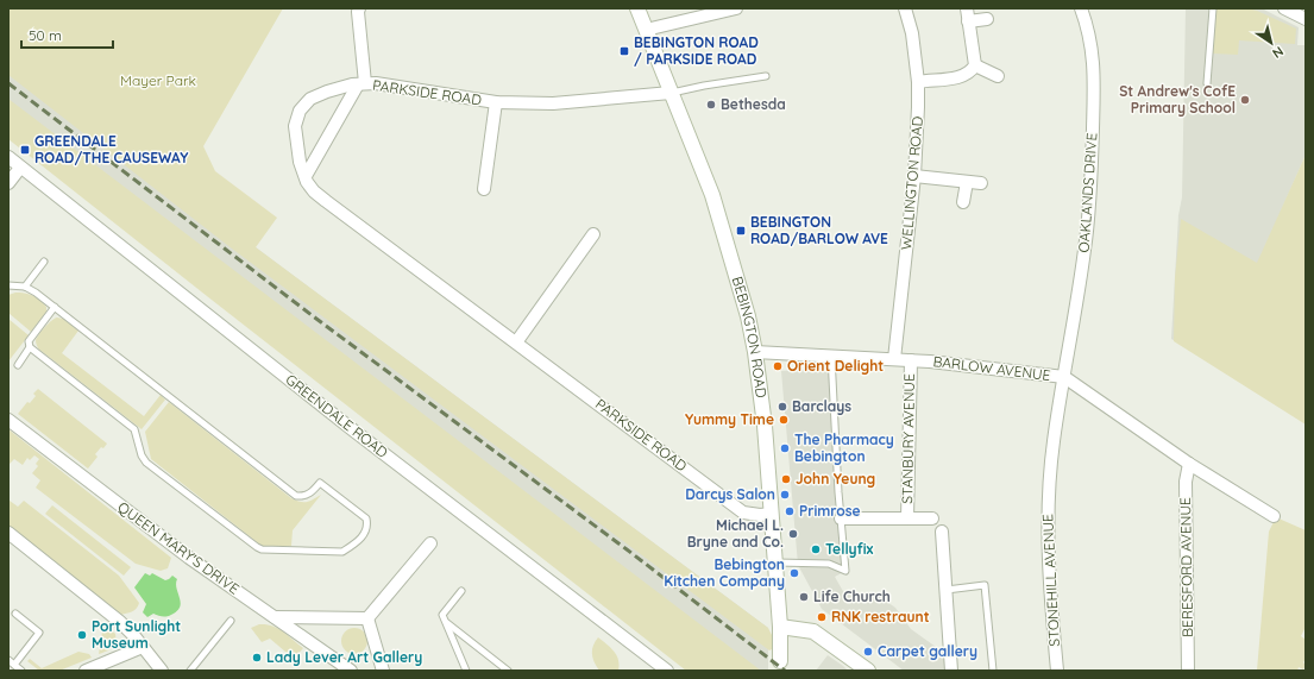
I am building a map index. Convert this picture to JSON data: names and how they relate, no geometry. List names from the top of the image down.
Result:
{
  "streets": {
    "main road": ["BEBINGTON ROAD"],
    "street": [
      "PARKSIDE ROAD",
      "WELLINGTON ROAD",
      "OAKLANDS DRIVE",
      "BARLOW AVENUE",
      "GREENDALE ROAD",
      "STANBURY AVENUE",
      "QUEEN MARY'S DRIVE",
      "BERESFORD AVENUE",
      "STONEHILL AVENUE"
    ]
  },
  "crossings": [
    ["PARKSIDE ROAD", "BEBINGTON ROAD"],
    ["WELLINGTON ROAD", "BARLOW AVENUE"],
    ["OAKLANDS DRIVE", "BARLOW AVENUE"],
    ["OAKLANDS DRIVE", "STONEHILL AVENUE"],
    ["BEBINGTON ROAD", "BARLOW AVENUE"],
    ["BARLOW AVENUE", "STANBURY AVENUE"],
    ["BARLOW AVENUE", "BERESFORD AVENUE"],
    ["BARLOW AVENUE", "STONEHILL AVENUE"]
  ],
  "parks": ["Mayer Park"],
  "places": {
    "transit": ["BEBINGTON ROAD / PARKSIDE ROAD", "GREENDALE ROAD/THE CAUSEWAY", "BEBINGTON ROAD/BARLOW AVE"],
    "other": [
      "St Andrew's CofE Primary School",
      "Bethesda",
      "Orient Delight",
      "Barclays",
      "Yummy Time",
      "The Pharmacy Bebington",
      "John Yeung",
      "Darcys Salon",
      "Primrose",
      "Michael L. Bryne and Co.",
      "Tellyfix",
      "Bebington Kitchen Company",
      "Life Church",
      "RNK restraunt",
      "Port Sunlight Museum",
      "Carpet gallery",
      "Lady Lever Art Gallery"
    ]
  },
  "scale_bar": "50 m",
  "north": "bottom right"
}
